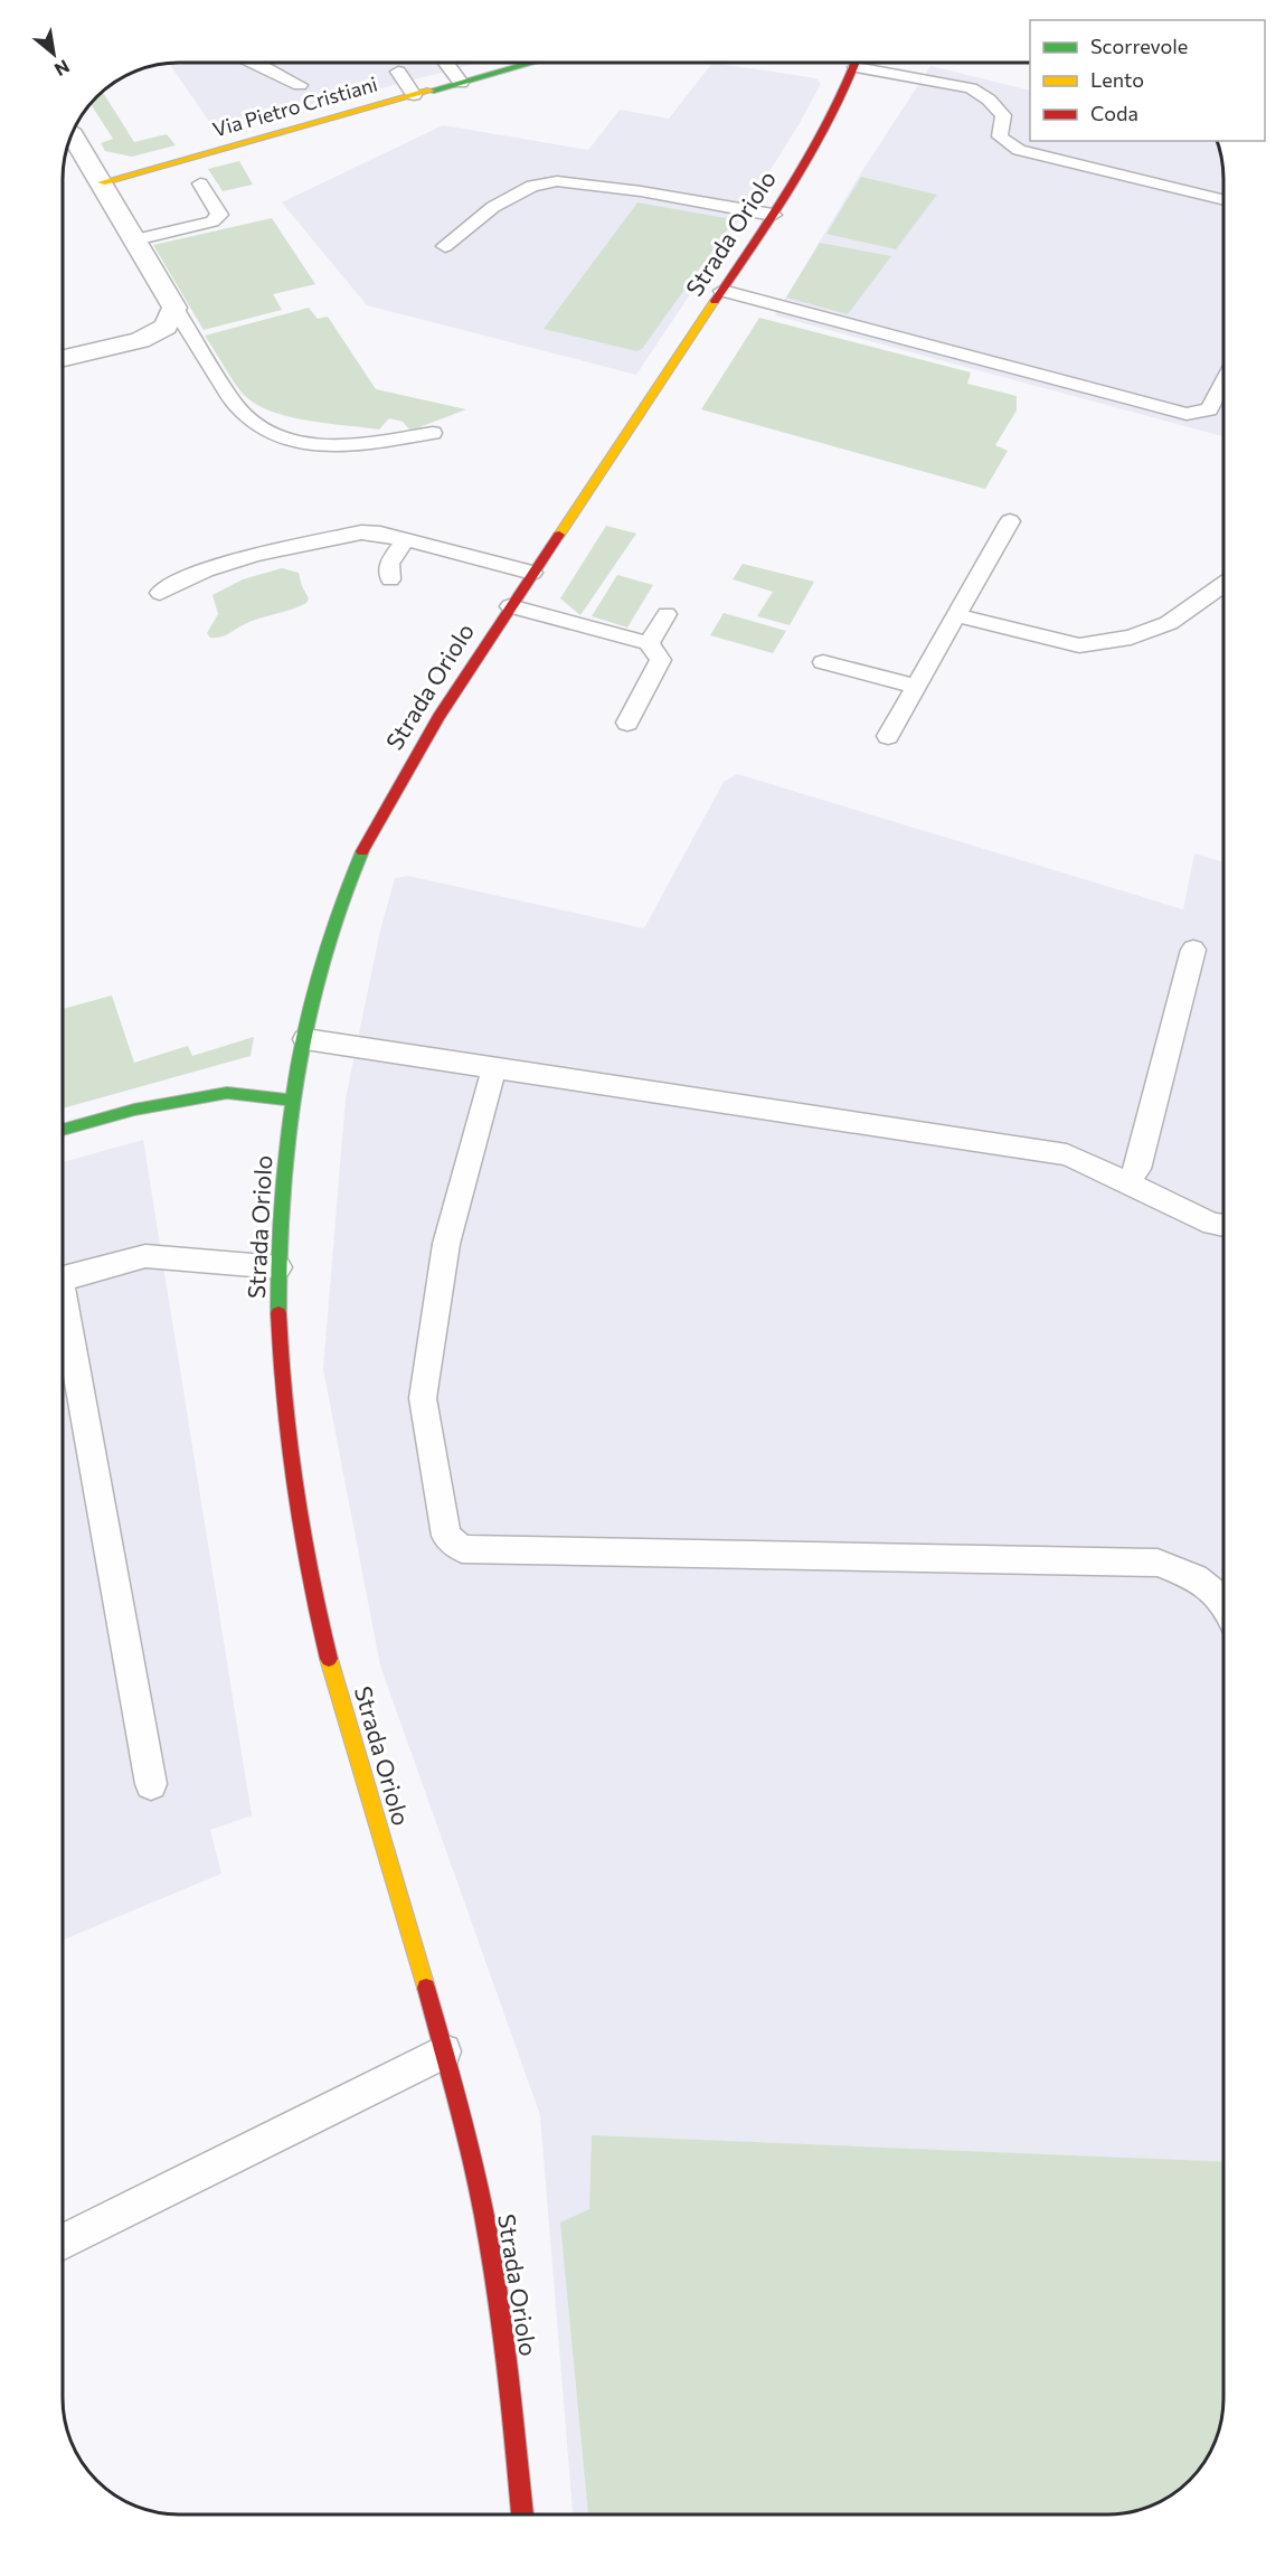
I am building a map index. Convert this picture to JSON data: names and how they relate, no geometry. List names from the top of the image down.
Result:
{
  "streets": {
    "street": ["Via Pietro Cristiani", "Strada Oriolo"]
  },
  "legend": ["Scorrevole", "Lento", "Coda"],
  "north": "bottom right"
}
